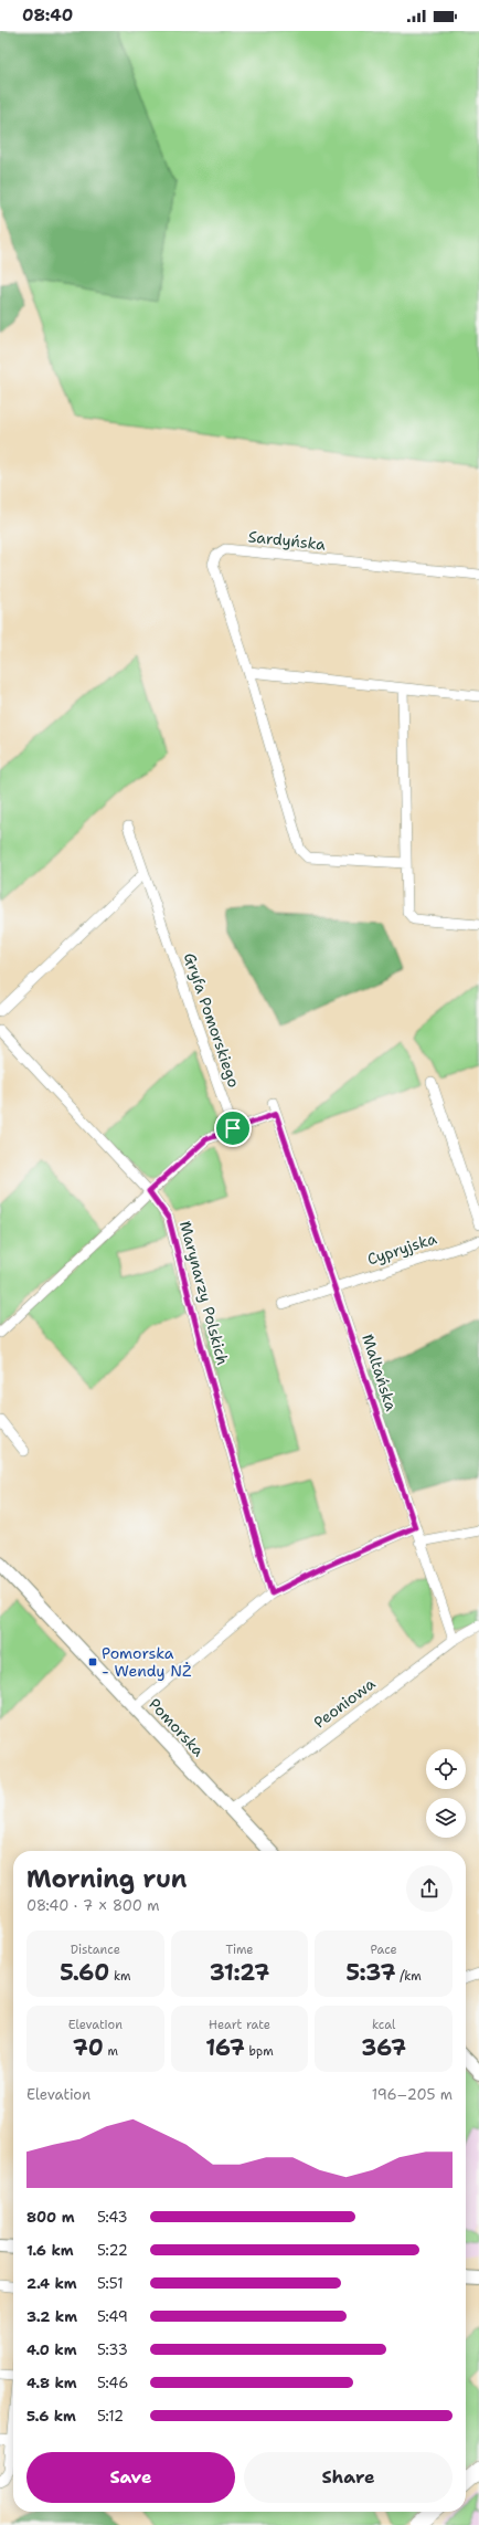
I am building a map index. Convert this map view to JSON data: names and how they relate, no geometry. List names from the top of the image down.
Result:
{
  "streets": {
    "street": [
      "Sardyńska",
      "Gryfa Pomorskiego",
      "Cypryjska",
      "Marynarzy Polskich",
      "Maltańska",
      "Peoniowa",
      "Pomorska"
    ]
  },
  "crossings": [
    ["Cypryjska", "Maltańska"],
    ["Maltańska", "Peoniowa"],
    ["Peoniowa", "Pomorska"]
  ],
  "places": {
    "transit": ["Pomorska - Wendy NŻ"]
  },
  "page": {
    "status": "08:40",
    "heading": ["Morning run", "08:40 · 7 × 800 m"],
    "stats": [
      ["Distance", "5.60 km"],
      ["Time", "31:27"],
      ["Pace", "5:37 /km"],
      ["Elevation", "70 m"],
      ["Heart rate", "167 bpm"],
      ["kcal", "367"]
    ],
    "chart": ["Elevation", "196–205 m"],
    "list": [
      {
        "name": "800 m",
        "note": "5:43"
      },
      {
        "name": "1.6 km",
        "note": "5:22"
      },
      {
        "name": "2.4 km",
        "note": "5:51"
      },
      {
        "name": "3.2 km",
        "note": "5:49"
      },
      {
        "name": "4.0 km",
        "note": "5:33"
      },
      {
        "name": "4.8 km",
        "note": "5:46"
      },
      {
        "name": "5.6 km",
        "note": "5:12"
      }
    ],
    "buttons": ["Save", "Share"]
  }
}
